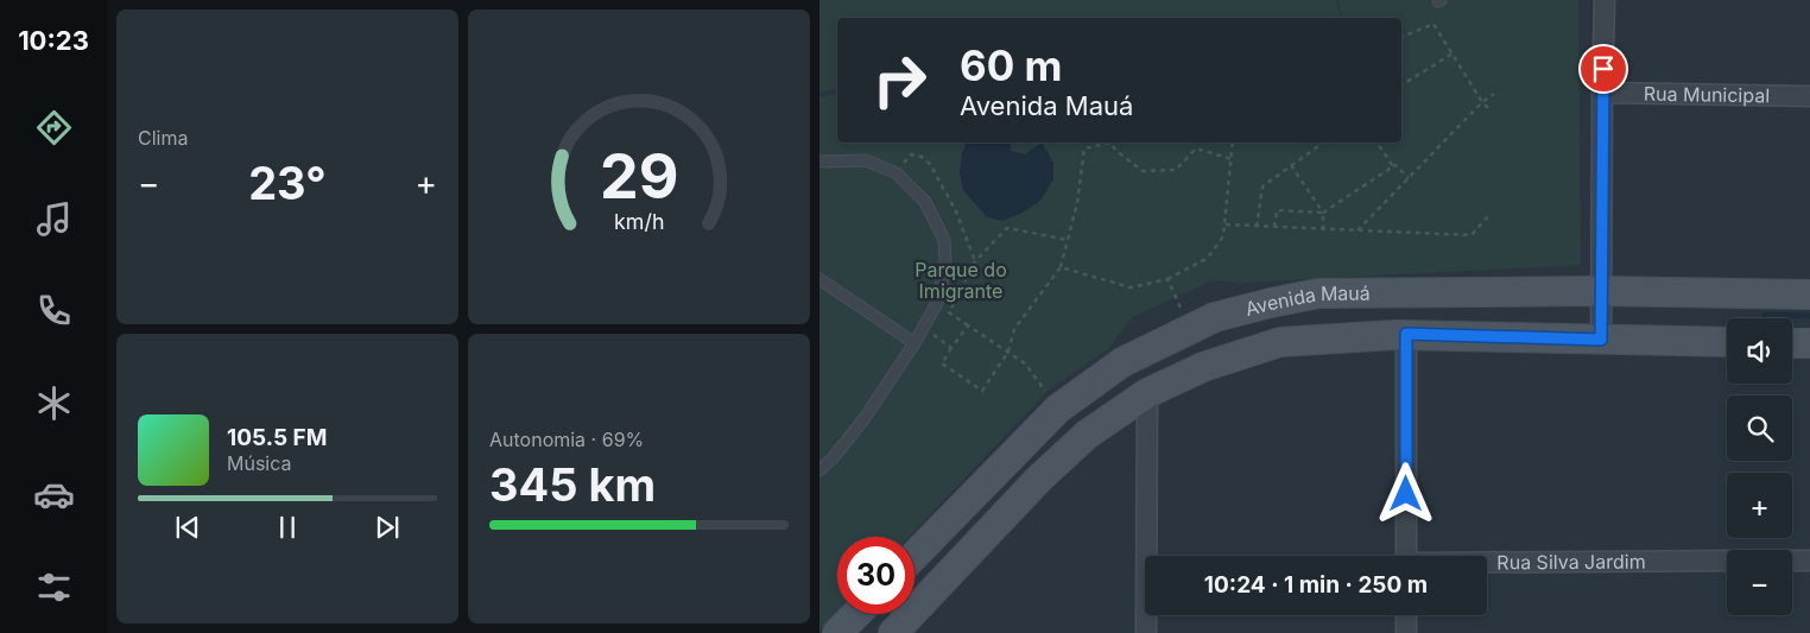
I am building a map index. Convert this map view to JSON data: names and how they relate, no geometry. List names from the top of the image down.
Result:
{
  "streets": {
    "main road": ["Avenida Mauá"],
    "street": ["Rua Municipal", "Rua Silva Jardim"]
  },
  "parks": ["Parque do Imigrante"],
  "page": {
    "tabs": "10:23",
    "tile": [
      "Clima",
      ["Autonomia · 69%", "345 km"]
    ],
    "turn": ["60 m", "Avenida Mauá"],
    "heat": ["−", "23°", "+"],
    "map_buttons": ["+", "−"],
    "song": ["105.5 FM", "Música"],
    "limit": "30",
    "trip": "10:24 · 1 min · 250 m",
    "gauge": ["29", "km/h"]
  }
}
